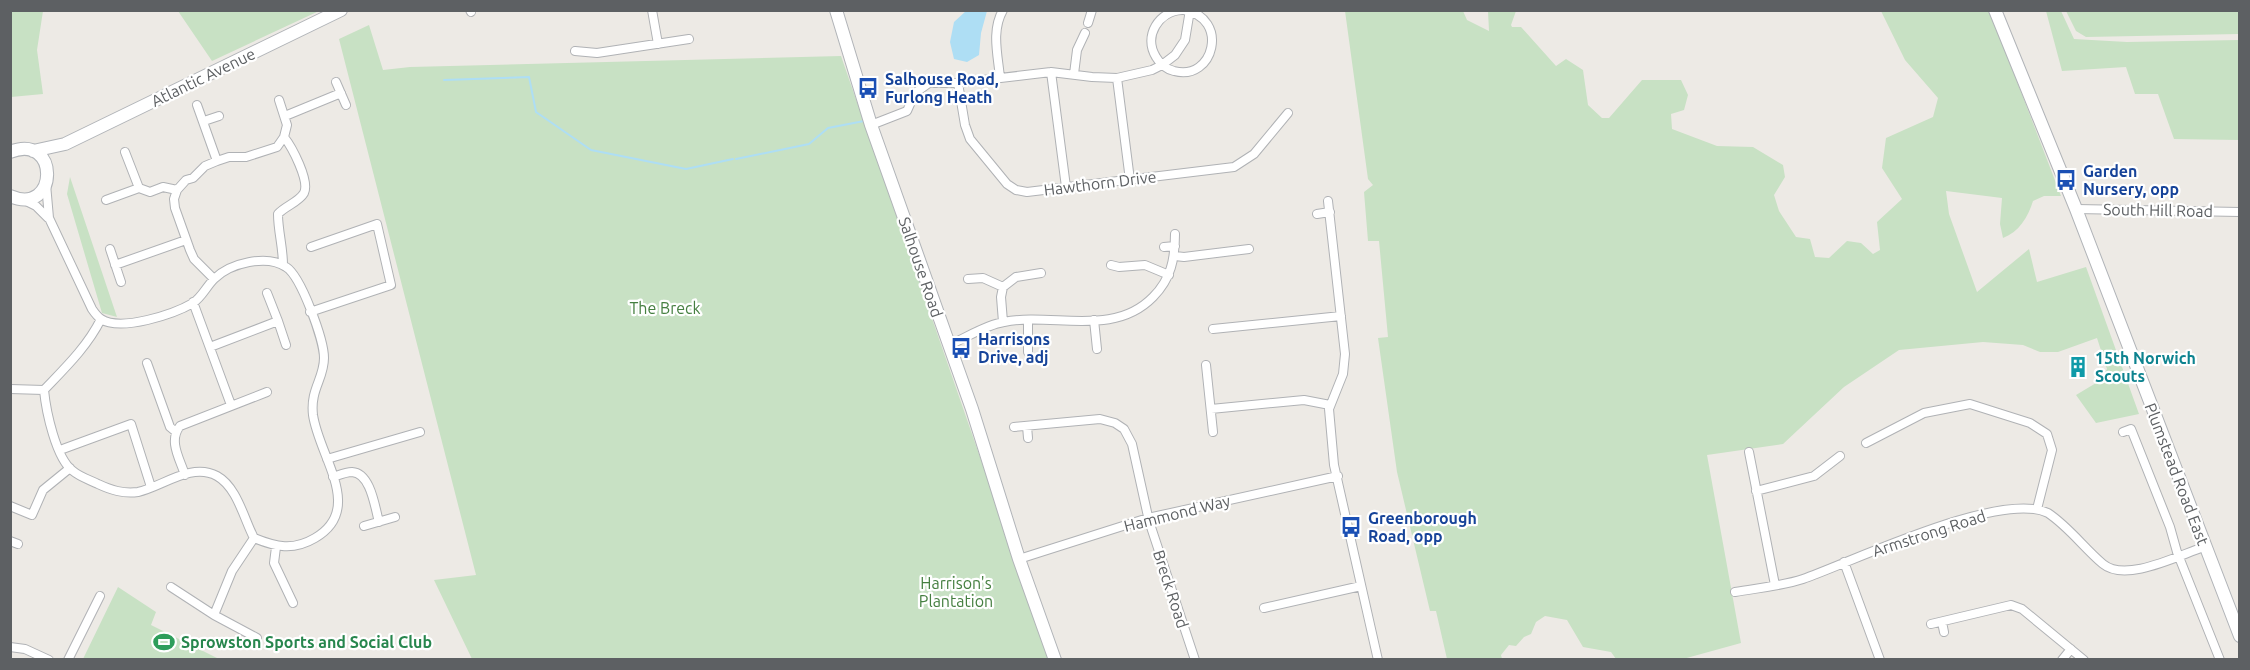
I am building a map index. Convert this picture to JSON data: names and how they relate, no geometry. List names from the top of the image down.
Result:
{
  "streets": {
    "street": [
      "Atlantic Avenue",
      "Hawthorn Drive",
      "South Hill Road",
      "Salhouse Road",
      "Plumstead Road East",
      "Hammond Way",
      "Armstrong Road",
      "Breck Road"
    ]
  },
  "crossings": [
    ["South Hill Road", "Plumstead Road East"],
    ["Salhouse Road", "Hammond Way"],
    ["Hammond Way", "Breck Road"]
  ],
  "parks": ["The Breck", "Harrison's Plantation"],
  "places": {
    "bus stop": [
      "Salhouse Road, Furlong Heath",
      "Garden Nursery, opp",
      "Harrisons Drive, adj",
      "Greenborough Road, opp"
    ],
    "building": ["15th Norwich Scouts"],
    "sports": ["Sprowston Sports and Social Club"]
  }
}
